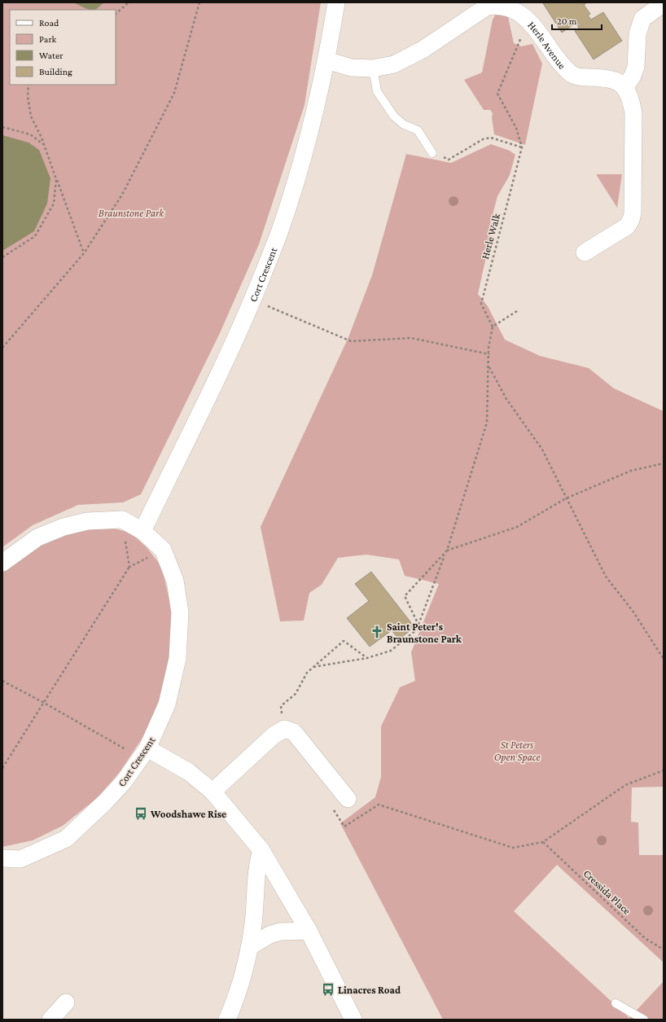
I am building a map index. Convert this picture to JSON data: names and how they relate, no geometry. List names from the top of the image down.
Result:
{
  "streets": {
    "street": ["Herle Avenue", "Cort Crescent"],
    "path": ["Herle Walk", "Cressida Place"]
  },
  "crossings": [
    ["Herle Avenue", "Cort Crescent"]
  ],
  "parks": ["Braunstone Park", "St Peters Open Space"],
  "places": {
    "church": ["Saint Peter's Braunstone Park"],
    "bus stop": ["Woodshawe Rise", "Linacres Road"]
  },
  "legend": [
    "Road",
    "Park",
    "Water",
    "Building"
  ],
  "scale_bar": "20 m"
}
